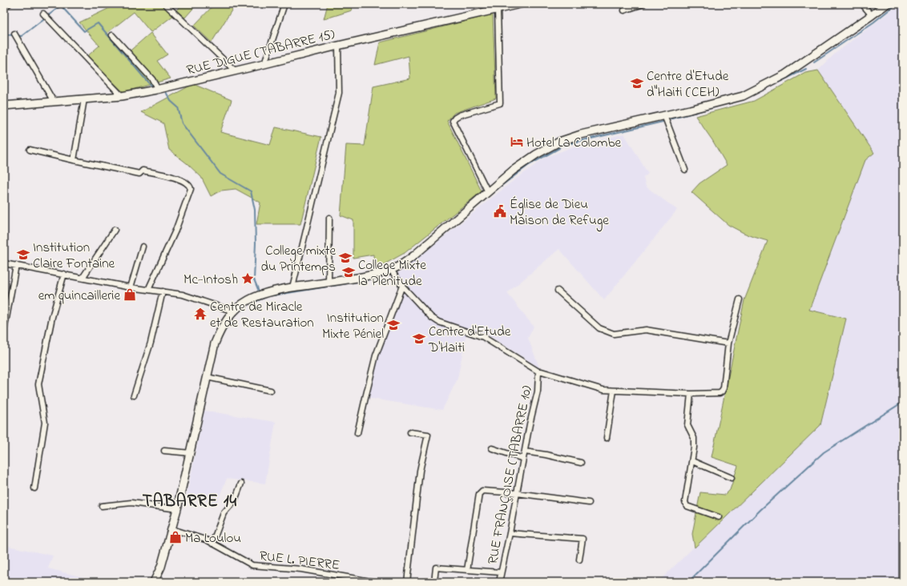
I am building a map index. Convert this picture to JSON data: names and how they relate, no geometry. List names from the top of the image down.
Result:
{
  "streets": {
    "main road": ["RUE DIGUE (TABARRE 15)"],
    "street": ["RUE FRANÇOISE (TABARRE 10)", "RUE L. PIERRE"]
  },
  "districts": ["TABARRE 14"],
  "places": {
    "school or university": [
      "Centre d'Etude d\"Haiti (CEH)",
      "Institution Claire Fontaine",
      "College mixte du Printemps",
      "College Mixte la Plenitude",
      "Institution Mixte Péniel",
      "Centre d'Etude D'Haiti"
    ],
    "hotel": ["Hotel La Colombe"],
    "public building": ["Église de Dieu Maison de Refuge"],
    "place": ["Mc-Intosh"],
    "shop": ["em quincaillerie", "Ma Loulou"],
    "temple": ["Centre de Miracle et de Restauration"]
  }
}
